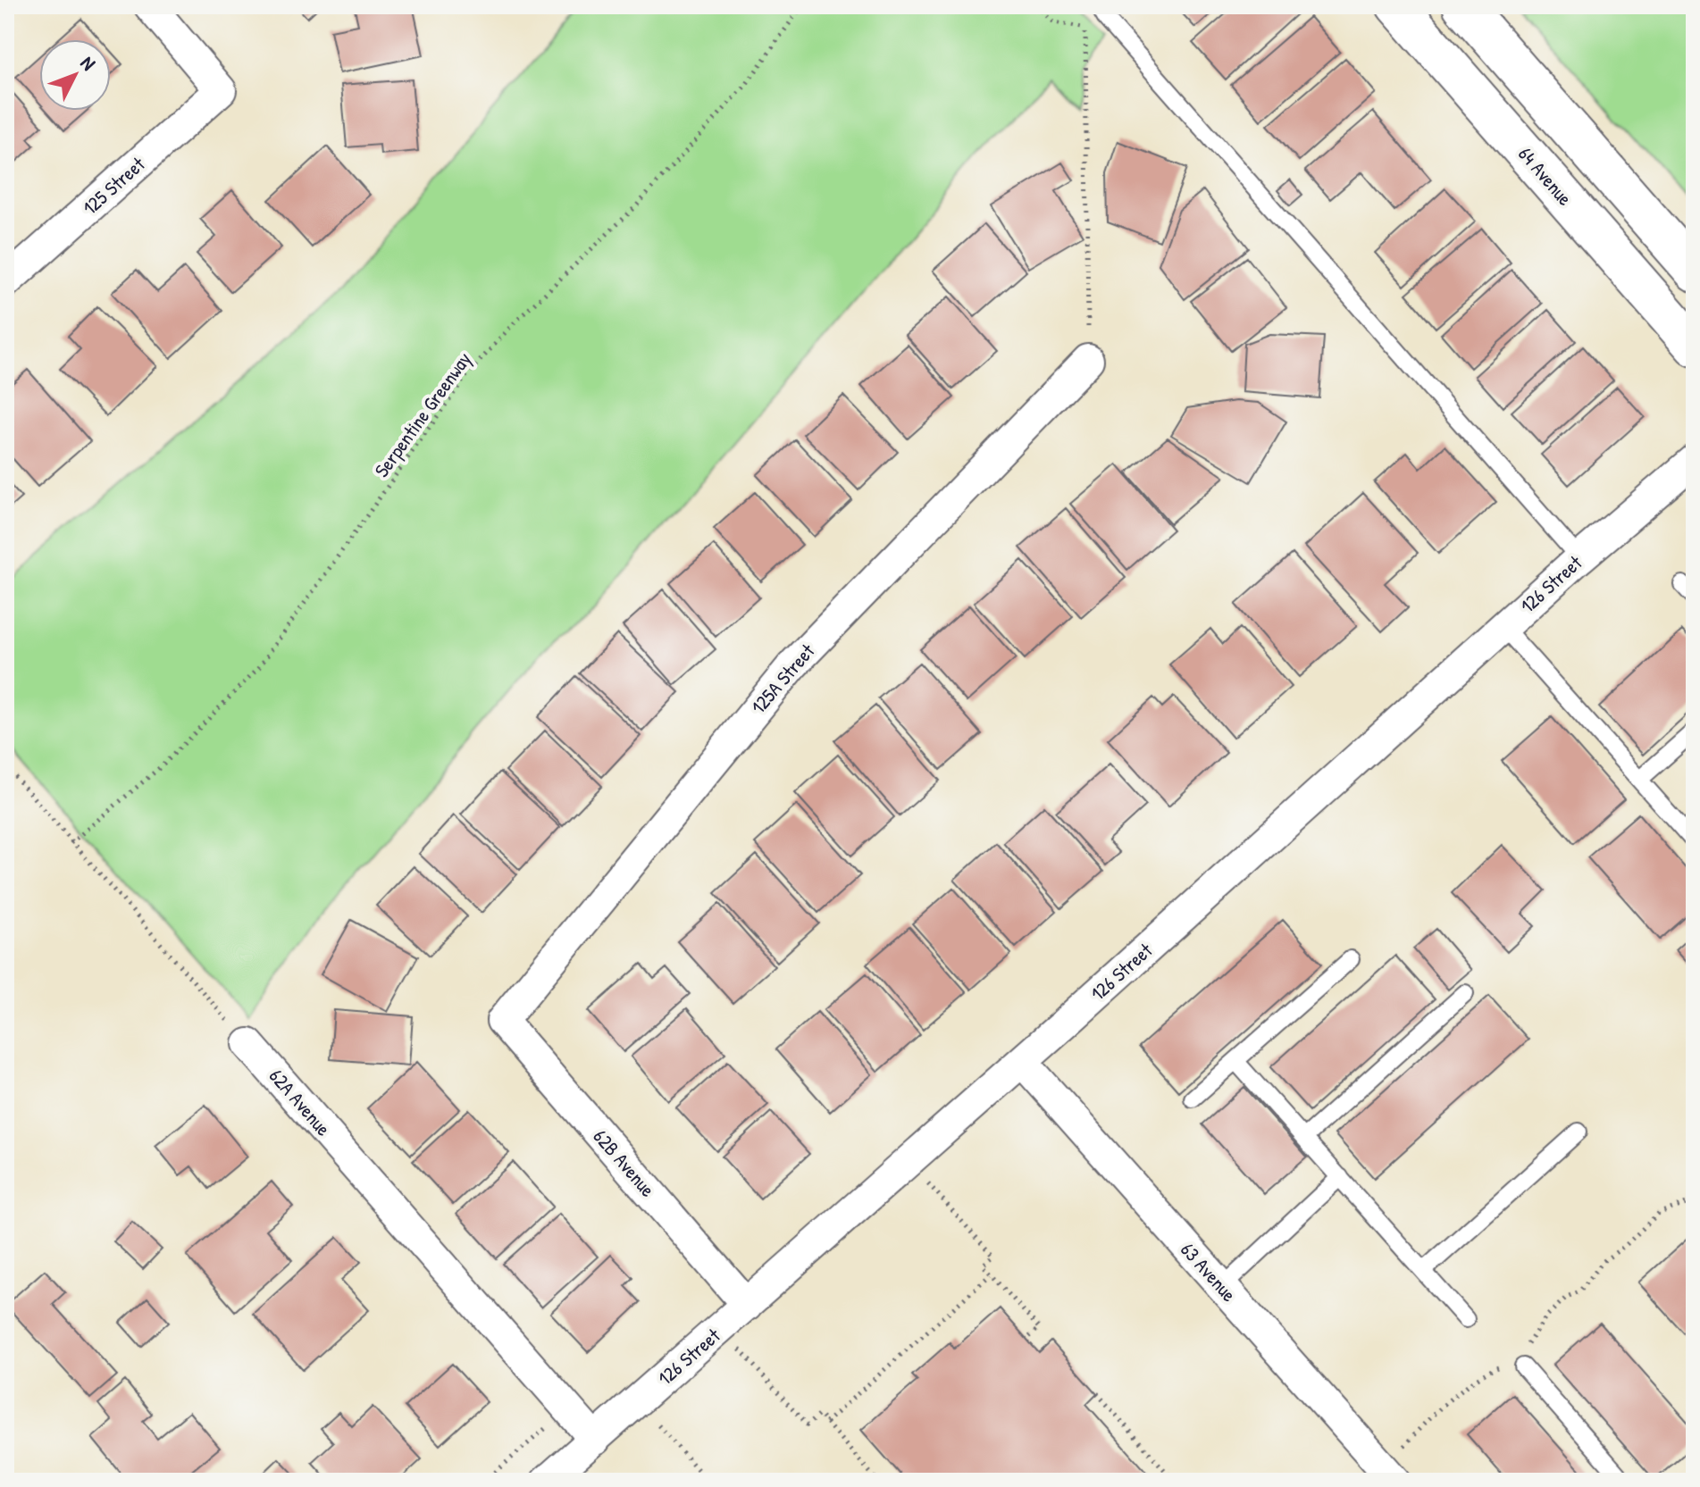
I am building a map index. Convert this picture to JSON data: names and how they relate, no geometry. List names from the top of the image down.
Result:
{
  "streets": {
    "main road": ["64 Avenue"],
    "street": [
      "125 Street",
      "126 Street",
      "125A Street",
      "62A Avenue",
      "62B Avenue",
      "63 Avenue"
    ],
    "path": ["Serpentine Greenway"]
  },
  "crossings": [
    ["126 Street", "62A Avenue"],
    ["126 Street", "62B Avenue"],
    ["126 Street", "63 Avenue"],
    ["125A Street", "62B Avenue"]
  ],
  "north": "top right"
}
